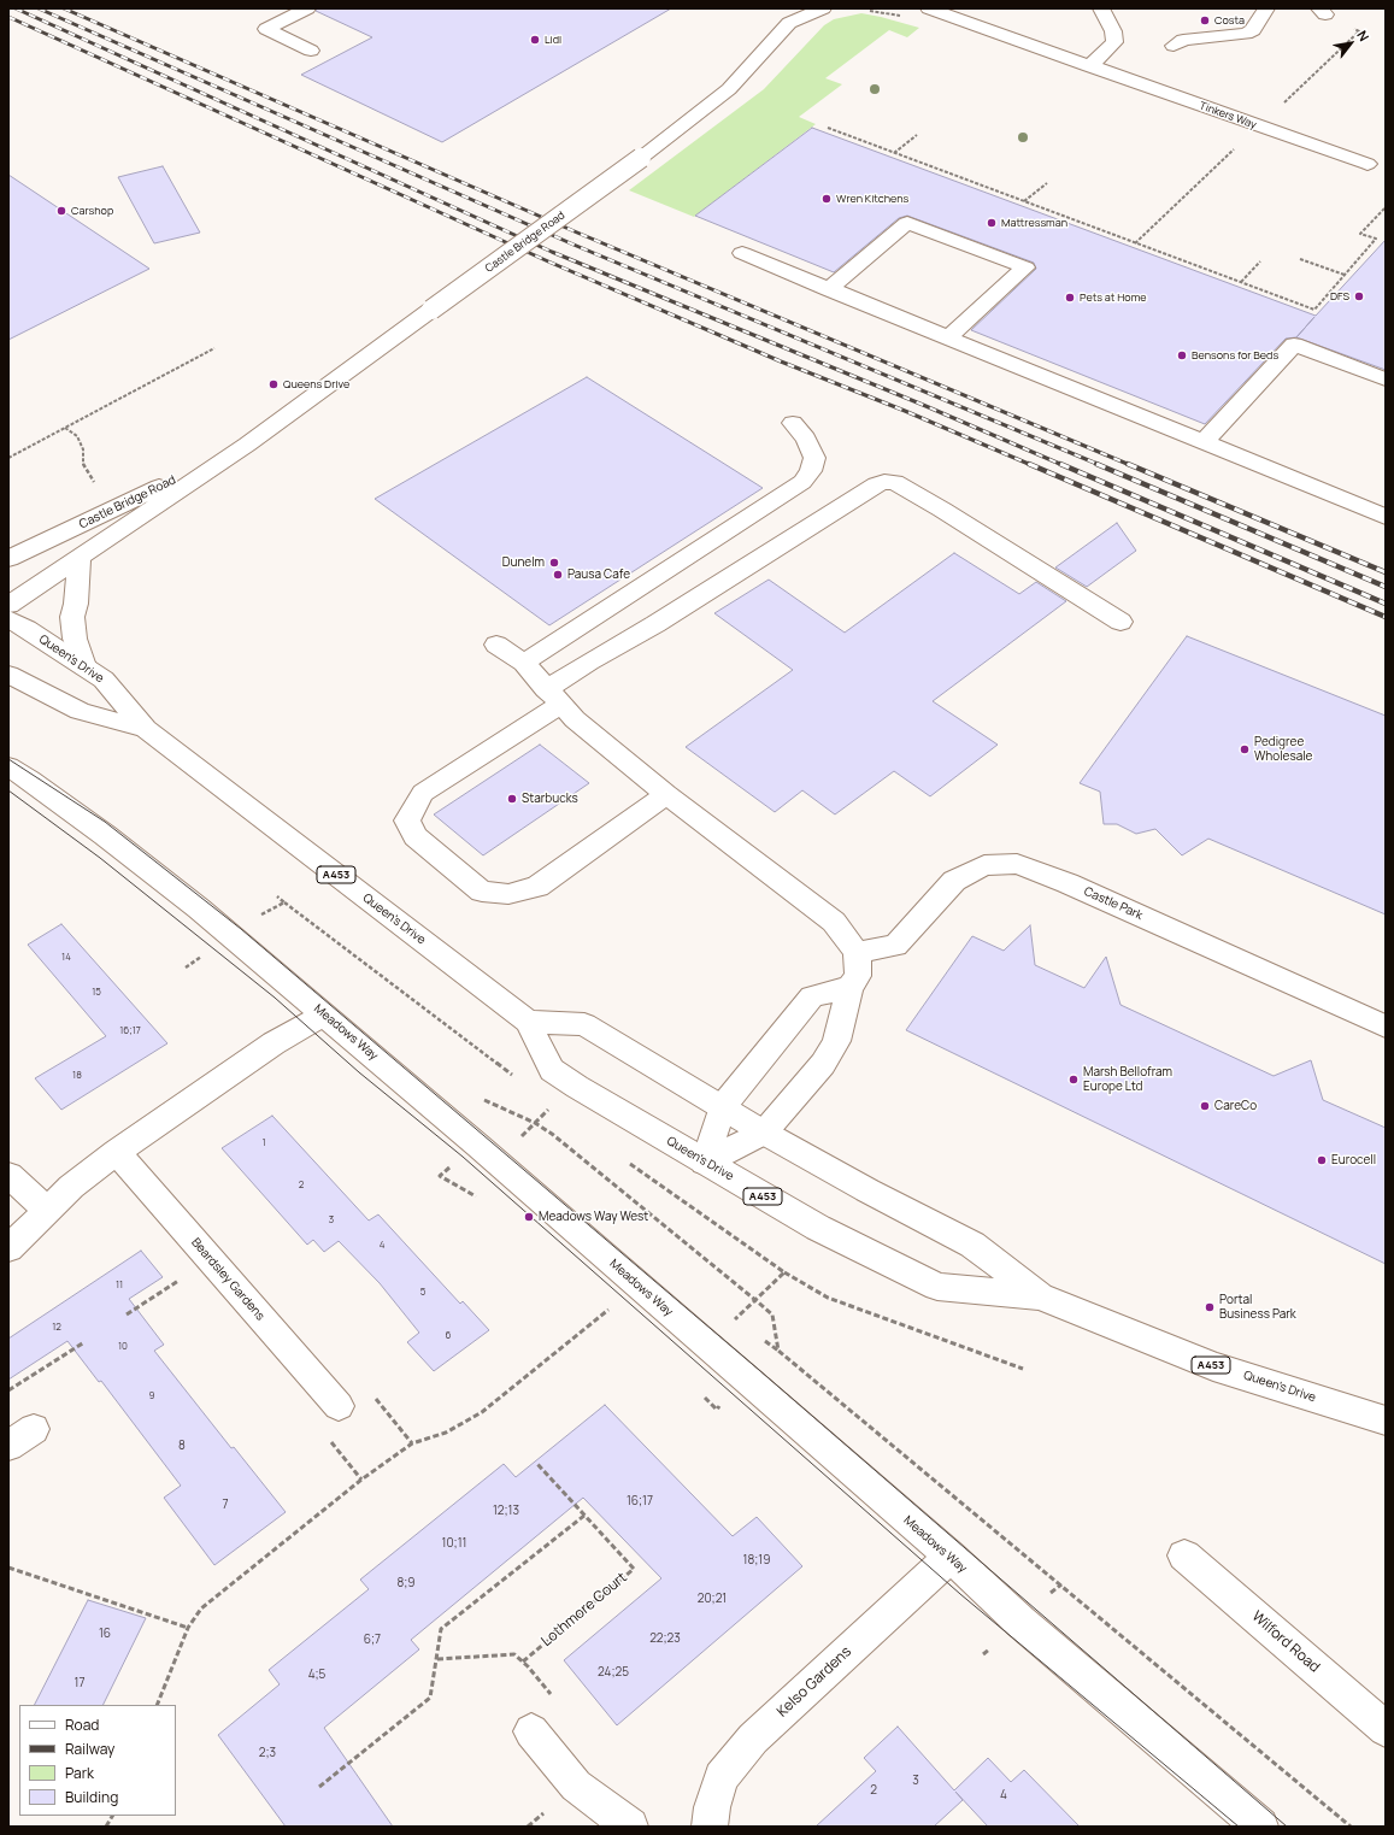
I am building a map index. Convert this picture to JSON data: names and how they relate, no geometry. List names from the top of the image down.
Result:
{
  "streets": {
    "street": [
      "Tinkers Way",
      "Castle Bridge Road",
      "Queen's Drive",
      "A453",
      "Castle Park",
      "Meadows Way",
      "Beardsley Gardens",
      "Wilford Road",
      "Kelso Gardens"
    ],
    "path": ["Lothmore Court"]
  },
  "crossings": [
    ["Meadows Way", "Kelso Gardens"]
  ],
  "places": [
    "Costa",
    "Lidl",
    "Wren Kitchens",
    "Carshop",
    "Mattressman",
    "DFS",
    "Pets at Home",
    "Bensons for Beds",
    "Queens Drive",
    "Dunelm",
    "Pausa Cafe",
    "Pedigree Wholesale",
    "Starbucks",
    "Marsh Bellofram Europe Ltd",
    "CareCo",
    "Eurocell",
    "Meadows Way West",
    "Portal Business Park"
  ],
  "house_numbers": [
    "14",
    "15",
    "16;17",
    "18",
    "1",
    "2",
    "3",
    "4",
    "11",
    "5",
    "12",
    "6",
    "10",
    "9",
    "8",
    "16;17",
    "7",
    "12;13",
    "10;11",
    "18;19",
    "8;9",
    "20;21",
    "16",
    "22;23",
    "6;7",
    "24;25",
    "4;5",
    "17",
    "2;3",
    "3",
    "2",
    "4"
  ],
  "legend": [
    "Road",
    "Railway",
    "Park",
    "Building"
  ],
  "north": "top right"
}
